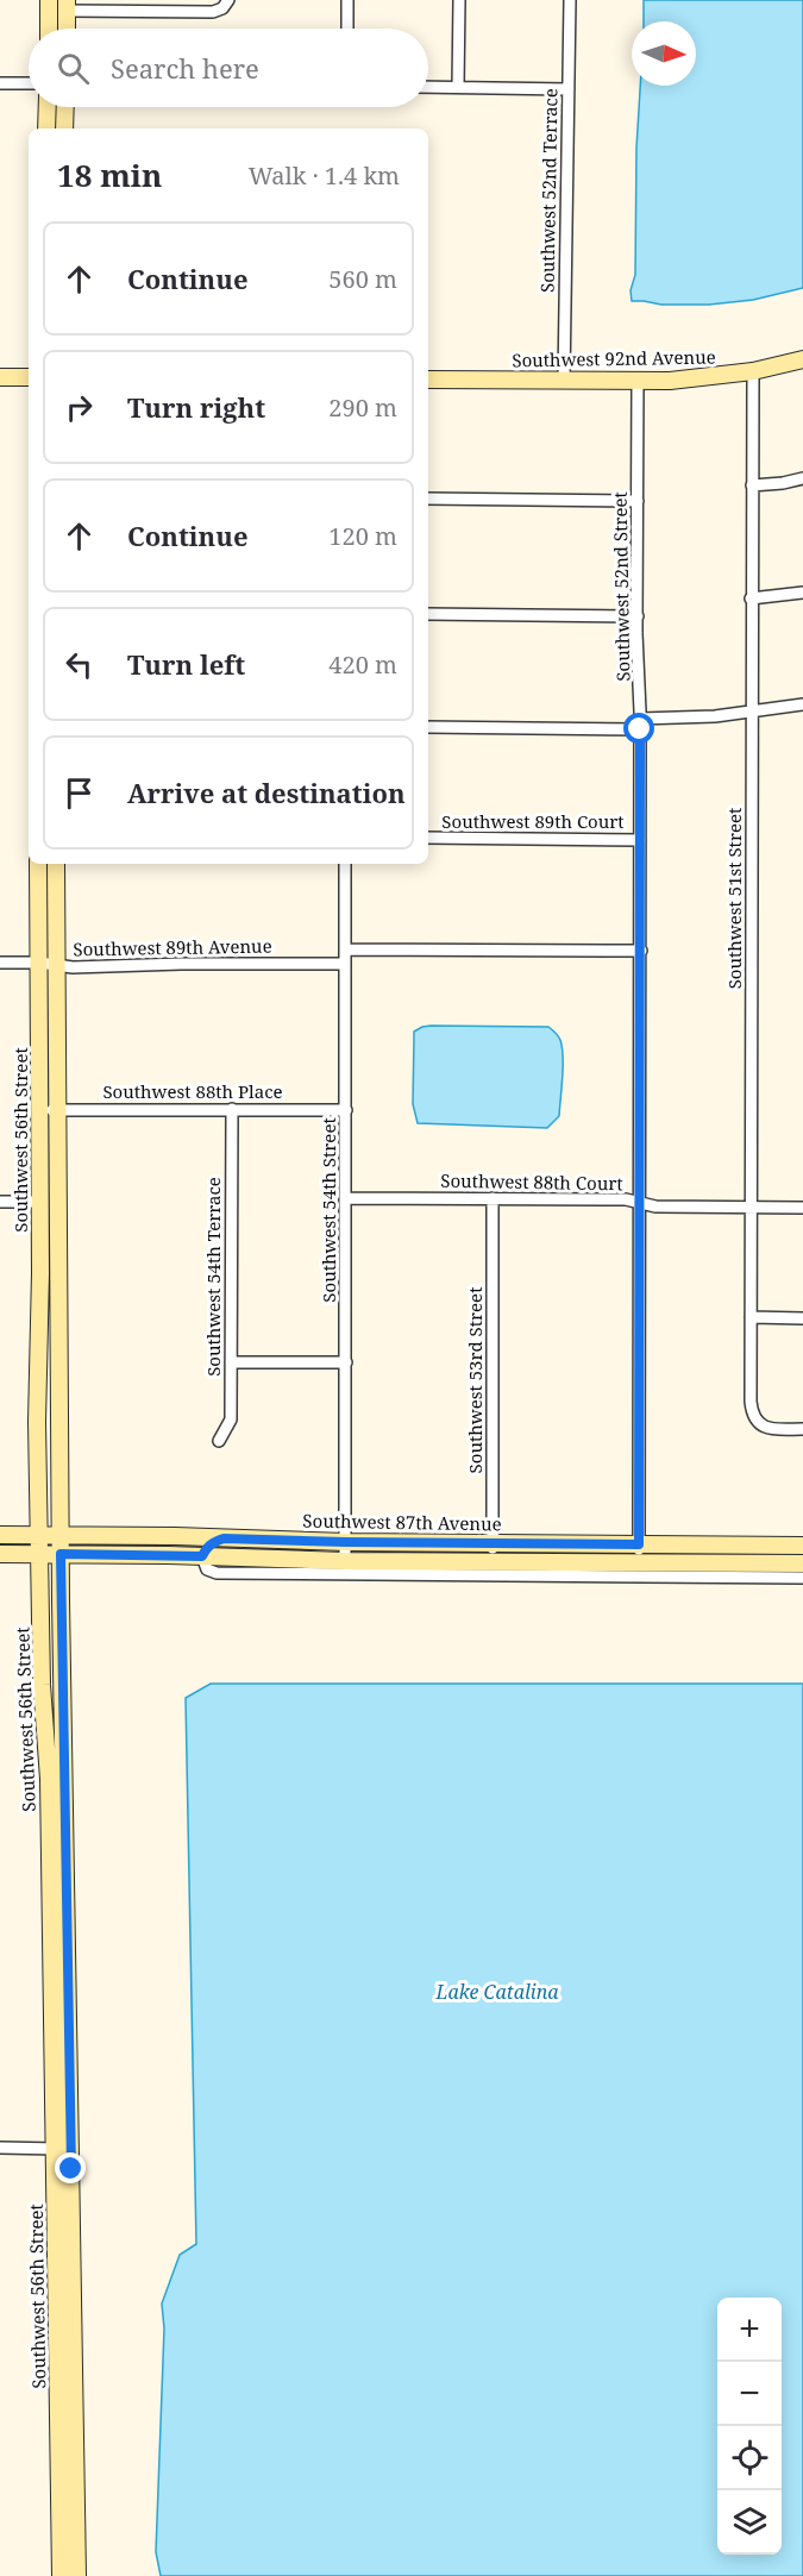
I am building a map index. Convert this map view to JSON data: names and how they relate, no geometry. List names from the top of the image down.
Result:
{
  "streets": {
    "main road": ["Southwest 92nd Avenue", "Southwest 56th Street", "Southwest 87th Avenue"],
    "street": [
      "Southwest 52nd Terrace",
      "Southwest 52nd Street",
      "Southwest 89th Court",
      "Southwest 51st Street",
      "Southwest 89th Avenue",
      "Southwest 88th Place",
      "Southwest 88th Court",
      "Southwest 54th Street",
      "Southwest 54th Terrace",
      "Southwest 53rd Street"
    ]
  },
  "crossings": [
    ["Southwest 52nd Terrace", "Southwest 92nd Avenue"],
    ["Southwest 92nd Avenue", "Southwest 52nd Street"],
    ["Southwest 92nd Avenue", "Southwest 51st Street"],
    ["Southwest 52nd Street", "Southwest 89th Court"],
    ["Southwest 52nd Street", "Southwest 88th Court"],
    ["Southwest 52nd Street", "Southwest 87th Avenue"],
    ["Southwest 51st Street", "Southwest 88th Court"],
    ["Southwest 89th Avenue", "Southwest 56th Street"],
    ["Southwest 89th Avenue", "Southwest 54th Street"],
    ["Southwest 88th Place", "Southwest 56th Street"],
    ["Southwest 88th Place", "Southwest 54th Street"],
    ["Southwest 88th Place", "Southwest 54th Terrace"],
    ["Southwest 56th Street", "Southwest 87th Avenue"],
    ["Southwest 88th Court", "Southwest 54th Street"],
    ["Southwest 88th Court", "Southwest 53rd Street"],
    ["Southwest 54th Street", "Southwest 87th Avenue"],
    ["Southwest 53rd Street", "Southwest 87th Avenue"]
  ],
  "water": ["Lake Catalina"],
  "north": "right",
  "page": {
    "search": "Search here",
    "heading": ["18 min", "Walk · 1.4 km"],
    "list": [
      ["Continue", "560 m"],
      ["Turn right", "290 m"],
      ["Continue", "120 m"],
      ["Turn left", "420 m"],
      "Arrive at destination"
    ],
    "map_buttons": ["+", "−"]
  }
}
